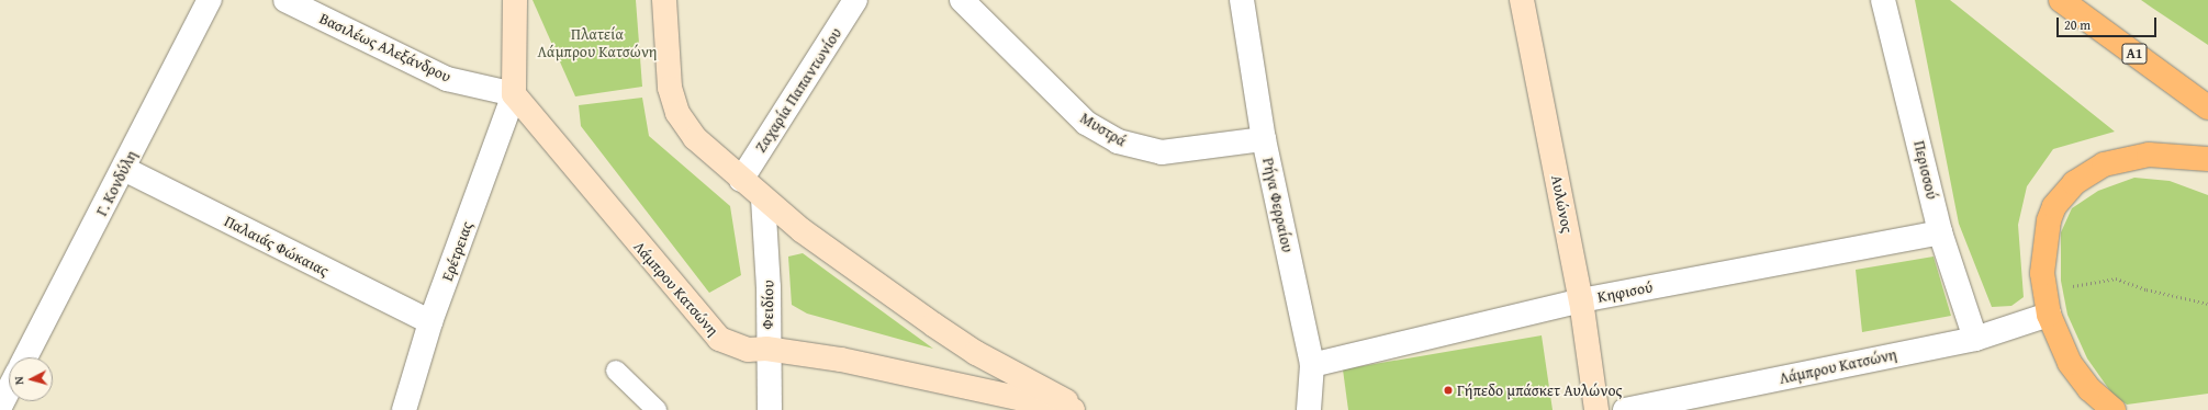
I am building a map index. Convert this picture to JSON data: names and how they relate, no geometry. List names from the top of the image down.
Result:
{
  "streets": {
    "highway": ["Α1"],
    "street": [
      "Βασιλέως Αλεξάνδρου",
      "Ζαχαρία Παπαντωνίου",
      "Μυστρά",
      "Περισσού",
      "Γ. Κονδύλη",
      "Αυλώνος",
      "Ρήγα Φερραίου",
      "Παλαιάς Φώκαιας",
      "Ερέτρειας",
      "Λάμπρου Κατσώνη",
      "Κηφισού",
      "Φειδίου"
    ]
  },
  "crossings": [
    ["Βασιλέως Αλεξάνδρου", "Ερέτρειας"],
    ["Βασιλέως Αλεξάνδρου", "Λάμπρου Κατσώνη"],
    ["Μυστρά", "Ρήγα Φερραίου"],
    ["Περισσού", "Λάμπρου Κατσώνη"],
    ["Περισσού", "Κηφισού"],
    ["Γ. Κονδύλη", "Παλαιάς Φώκαιας"],
    ["Αυλώνος", "Κηφισού"],
    ["Ρήγα Φερραίου", "Κηφισού"],
    ["Παλαιάς Φώκαιας", "Ερέτρειας"],
    ["Ερέτρειας", "Λάμπρου Κατσώνη"],
    ["Λάμπρου Κατσώνη", "Φειδίου"]
  ],
  "parks": ["Πλατεία Λάμπρου Κατσώνη"],
  "places": ["Γήπεδο μπάσκετ Αυλώνος"],
  "scale_bar": "20 m",
  "north": "left"
}
